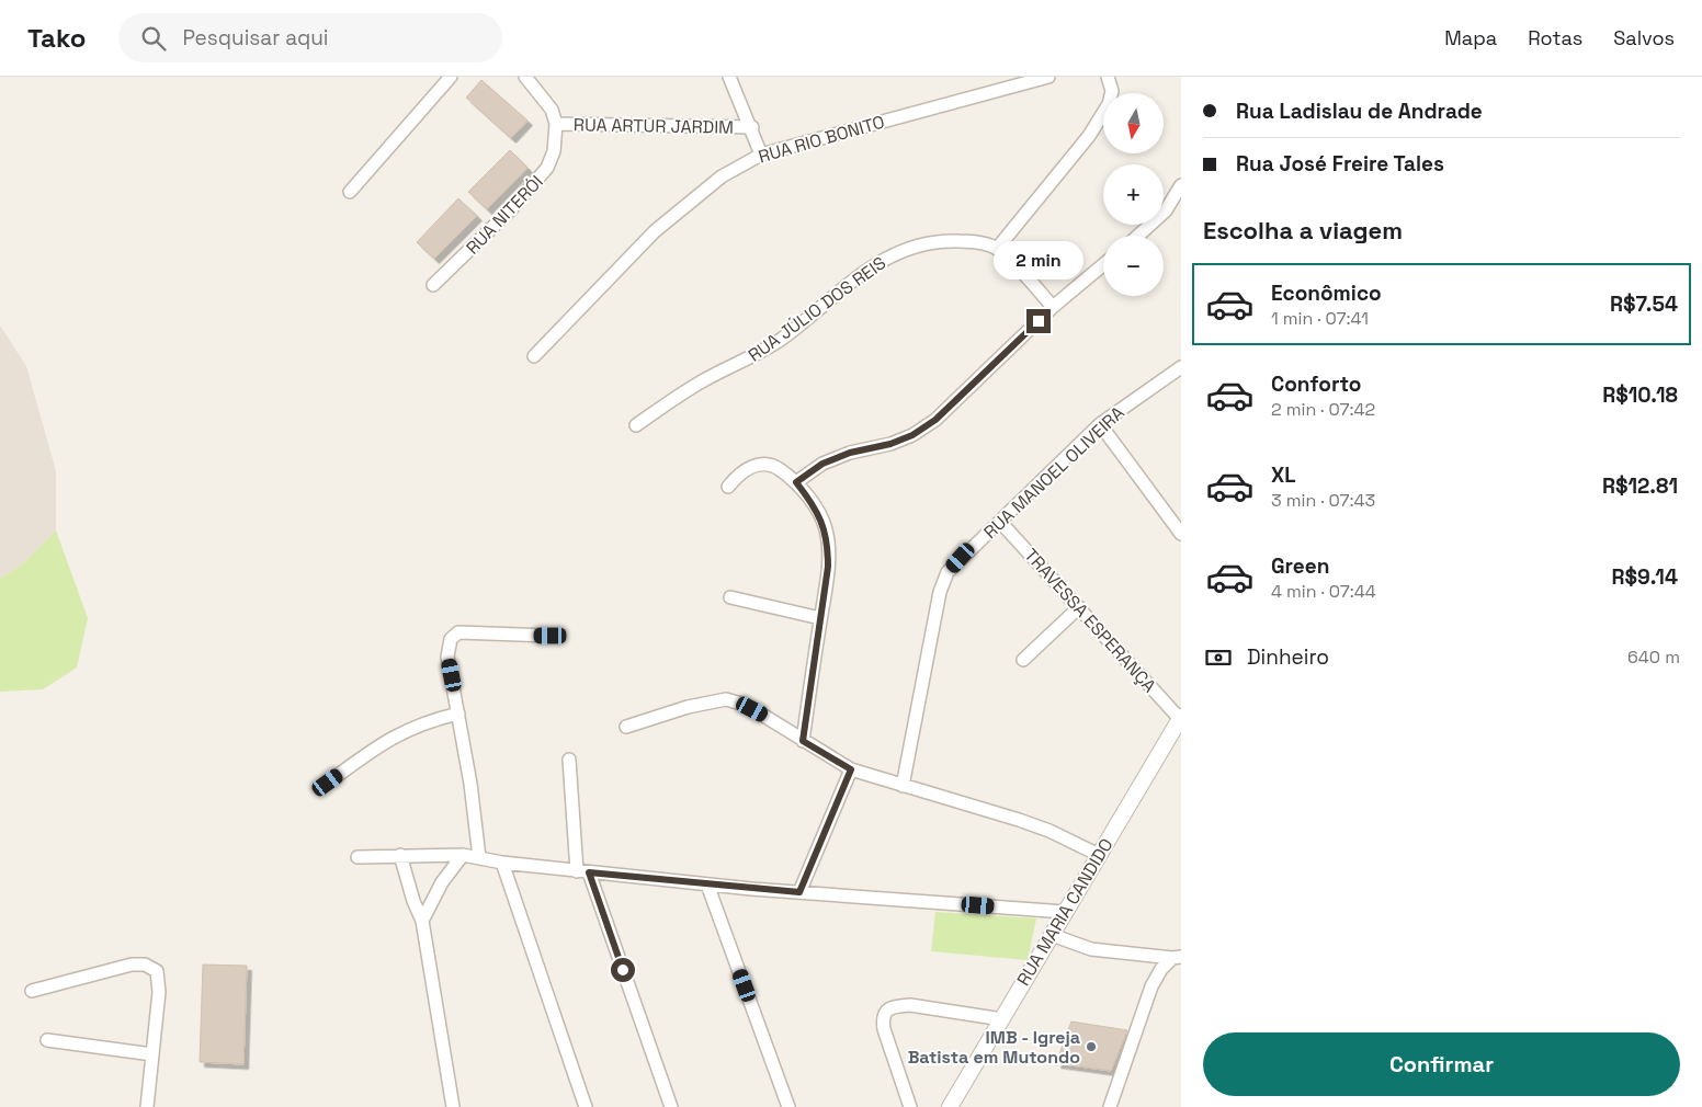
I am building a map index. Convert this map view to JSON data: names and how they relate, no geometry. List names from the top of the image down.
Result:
{
  "streets": {
    "street": [
      "RUA ARTUR JARDIM",
      "RUA RIO BONITO",
      "RUA NITERÓI",
      "RUA JÚLIO DOS REIS",
      "RUA MANOEL OLIVEIRA",
      "TRAVESSA ESPERANÇA",
      "RUA MARIA CANDIDO"
    ]
  },
  "crossings": [
    ["RUA ARTUR JARDIM", "RUA NITERÓI"],
    ["RUA MANOEL OLIVEIRA", "TRAVESSA ESPERANÇA"],
    ["TRAVESSA ESPERANÇA", "RUA MARIA CANDIDO"]
  ],
  "places": ["IMB - Igreja Batista em Mutondo"],
  "north": "bottom",
  "page": {
    "header": "Tako",
    "search": "Pesquisar aqui",
    "nav": ["Mapa", "Rotas", "Salvos"],
    "banner": ["Rua Ladislau de Andrade", "Rua José Freire Tales"],
    "map_buttons": ["+", "−"],
    "heading": "Escolha a viagem",
    "bubble": "2 min",
    "list": [
      {
        "name": "Econômico",
        "note": "1 min · 07:41",
        "value": "R$7.54"
      },
      {
        "name": "Conforto",
        "note": "2 min · 07:42",
        "value": "R$10.18"
      },
      {
        "name": "XL",
        "note": "3 min · 07:43",
        "value": "R$12.81"
      },
      {
        "name": "Green",
        "note": "4 min · 07:44",
        "value": "R$9.14"
      }
    ],
    "pay": ["Dinheiro", "640 m"],
    "buttons": "Confirmar"
  }
}
